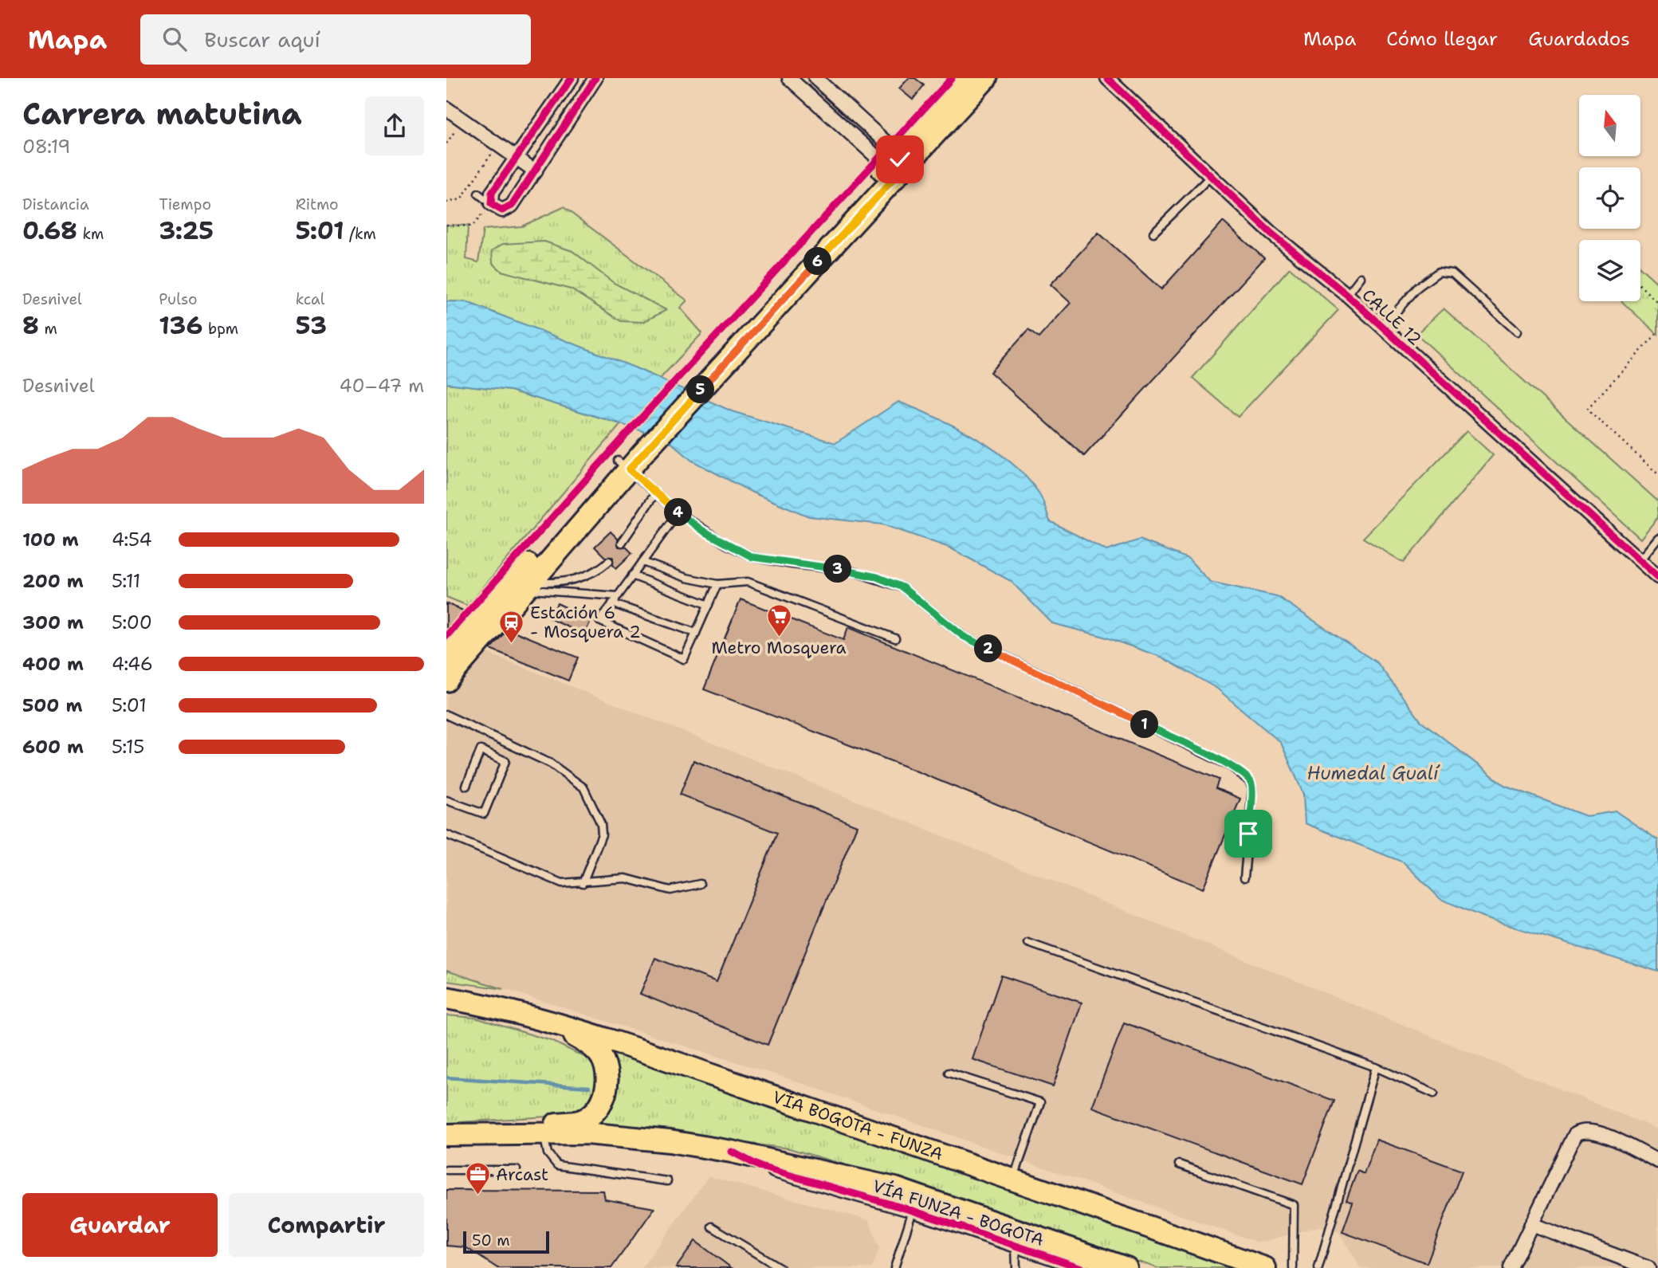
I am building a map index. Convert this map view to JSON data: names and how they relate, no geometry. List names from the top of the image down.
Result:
{
  "streets": {
    "main road": ["VÍA BOGOTA - FUNZA", "VÍA FUNZA - BOGOTA"],
    "street": ["CALLE 12"]
  },
  "water": ["Humedal Gualí"],
  "places": {
    "supermarket": ["Metro Mosquera"],
    "station": ["Estación 6 - Mosquera 2"],
    "office": ["Arcast"]
  },
  "scale_bar": "50 m",
  "north": "top",
  "page": {
    "header": "Mapa",
    "search": "Buscar aquí",
    "nav": ["Mapa", "Cómo llegar", "Guardados"],
    "heading": ["Carrera matutina", "08:19"],
    "stats": [
      ["Distancia", "0.68 km"],
      ["Tiempo", "3:25"],
      ["Ritmo", "5:01 /km"],
      ["Desnivel", "8 m"],
      ["Pulso", "136 bpm"],
      ["kcal", "53"]
    ],
    "pins": [
      "6",
      "5",
      "4",
      "3",
      "2",
      "1"
    ],
    "chart": ["Desnivel", "40–47 m"],
    "list": [
      {
        "name": "100 m",
        "note": "4:54"
      },
      {
        "name": "200 m",
        "note": "5:11"
      },
      {
        "name": "300 m",
        "note": "5:00"
      },
      {
        "name": "400 m",
        "note": "4:46"
      },
      {
        "name": "500 m",
        "note": "5:01"
      },
      {
        "name": "600 m",
        "note": "5:15"
      }
    ],
    "buttons": ["Guardar", "Compartir"],
    "scale": "50 m"
  }
}
